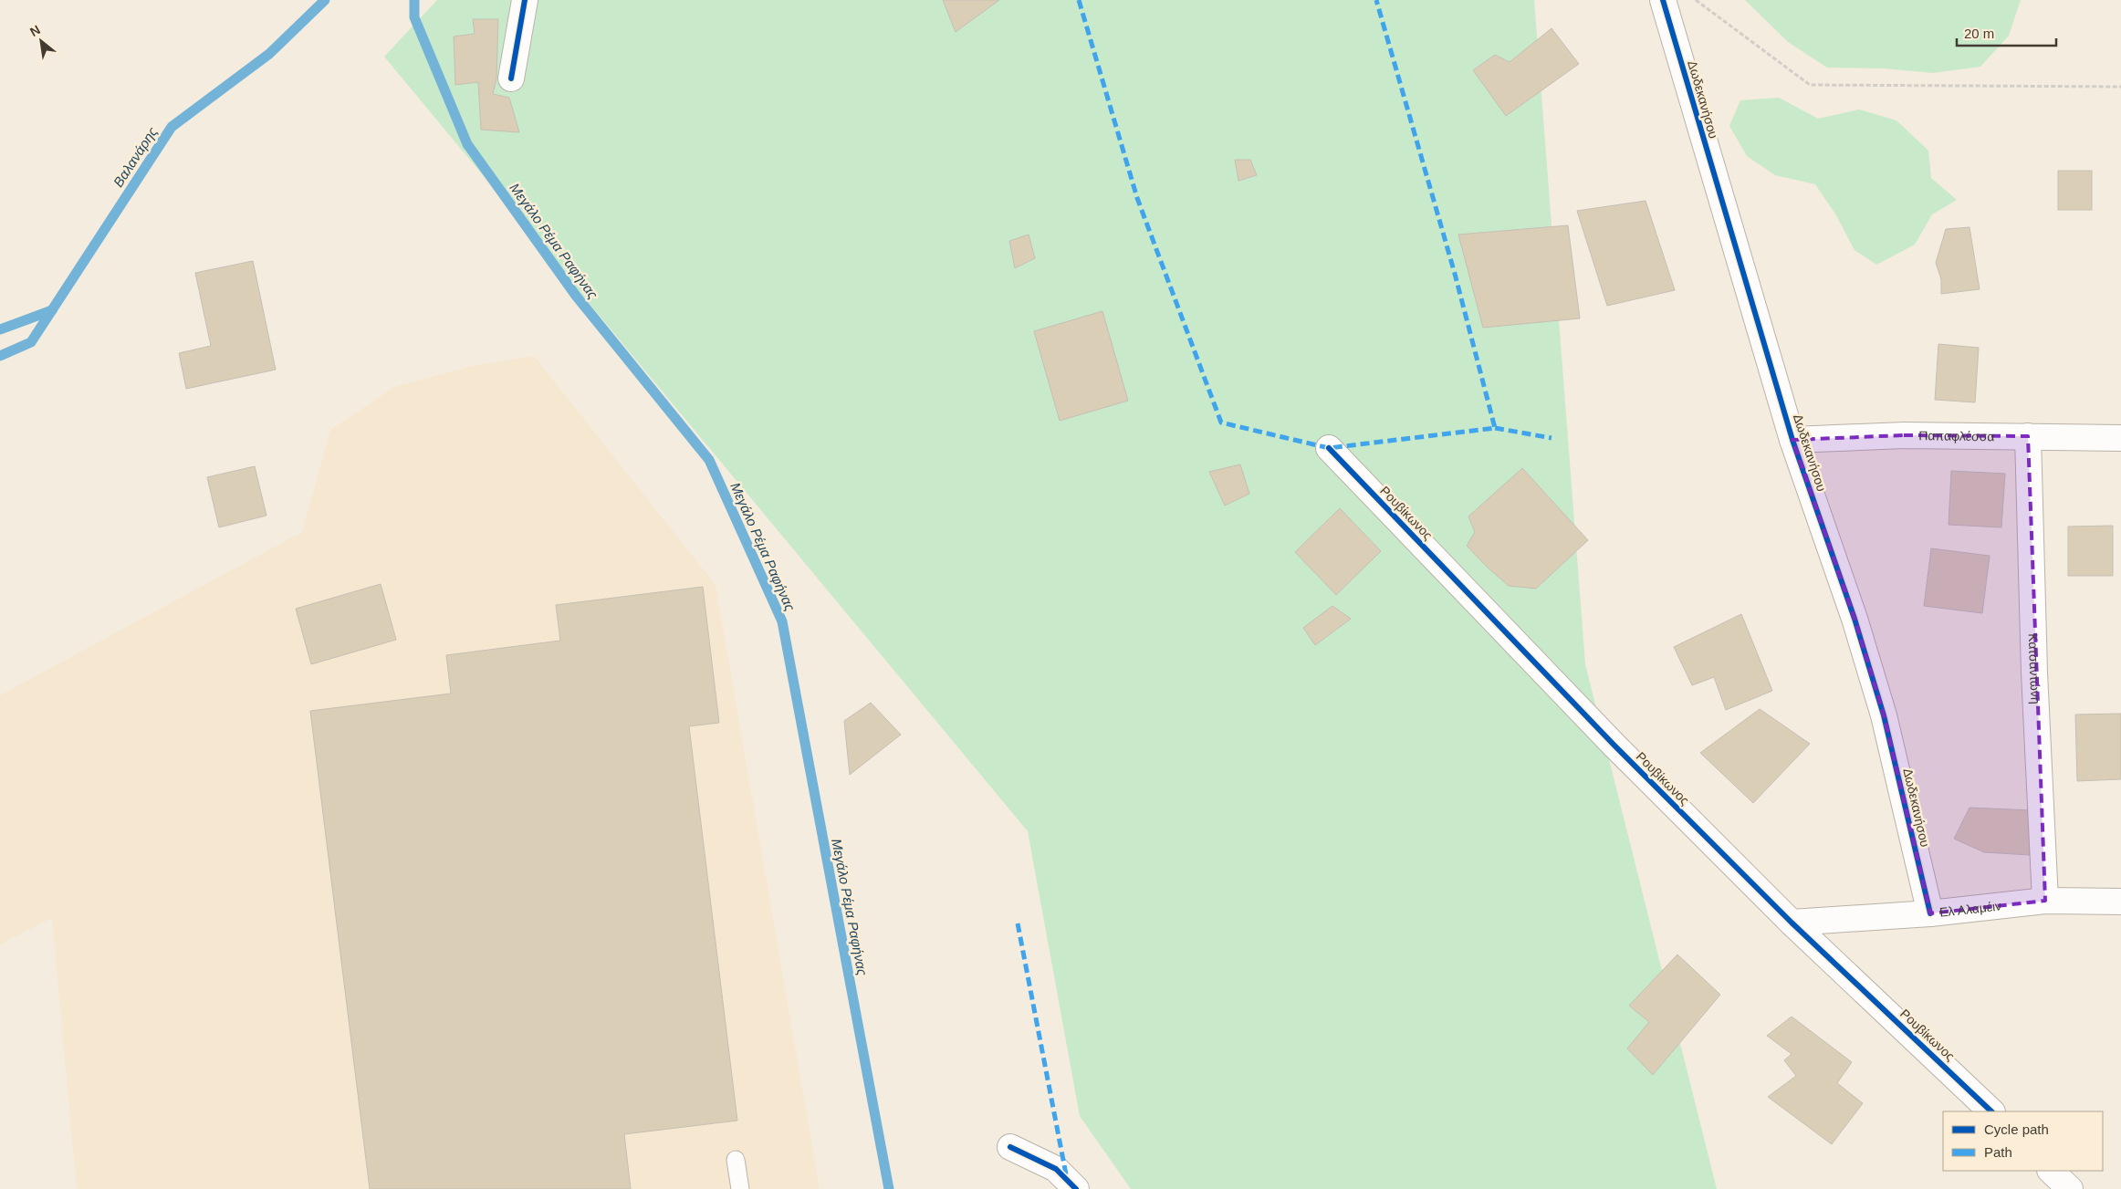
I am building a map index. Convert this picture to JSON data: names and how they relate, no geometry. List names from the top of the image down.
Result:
{
  "streets": {
    "street": [
      "Δωδεκανήσου",
      "Παπαφλέσσα",
      "Ρουβίκωνος",
      "Κατσαντώνη",
      "Ελ Αλαμέιν"
    ]
  },
  "crossings": [
    ["Δωδεκανήσου", "Παπαφλέσσα"],
    ["Δωδεκανήσου", "Ελ Αλαμέιν"],
    ["Παπαφλέσσα", "Κατσαντώνη"],
    ["Ρουβίκωνος", "Ελ Αλαμέιν"],
    ["Κατσαντώνη", "Ελ Αλαμέιν"]
  ],
  "water": ["Βαλανάρης", "Μεγάλο Ρέμα Ραφήνας"],
  "legend": ["Cycle path", "Path"],
  "scale_bar": "20 m",
  "north": "top left"
}
